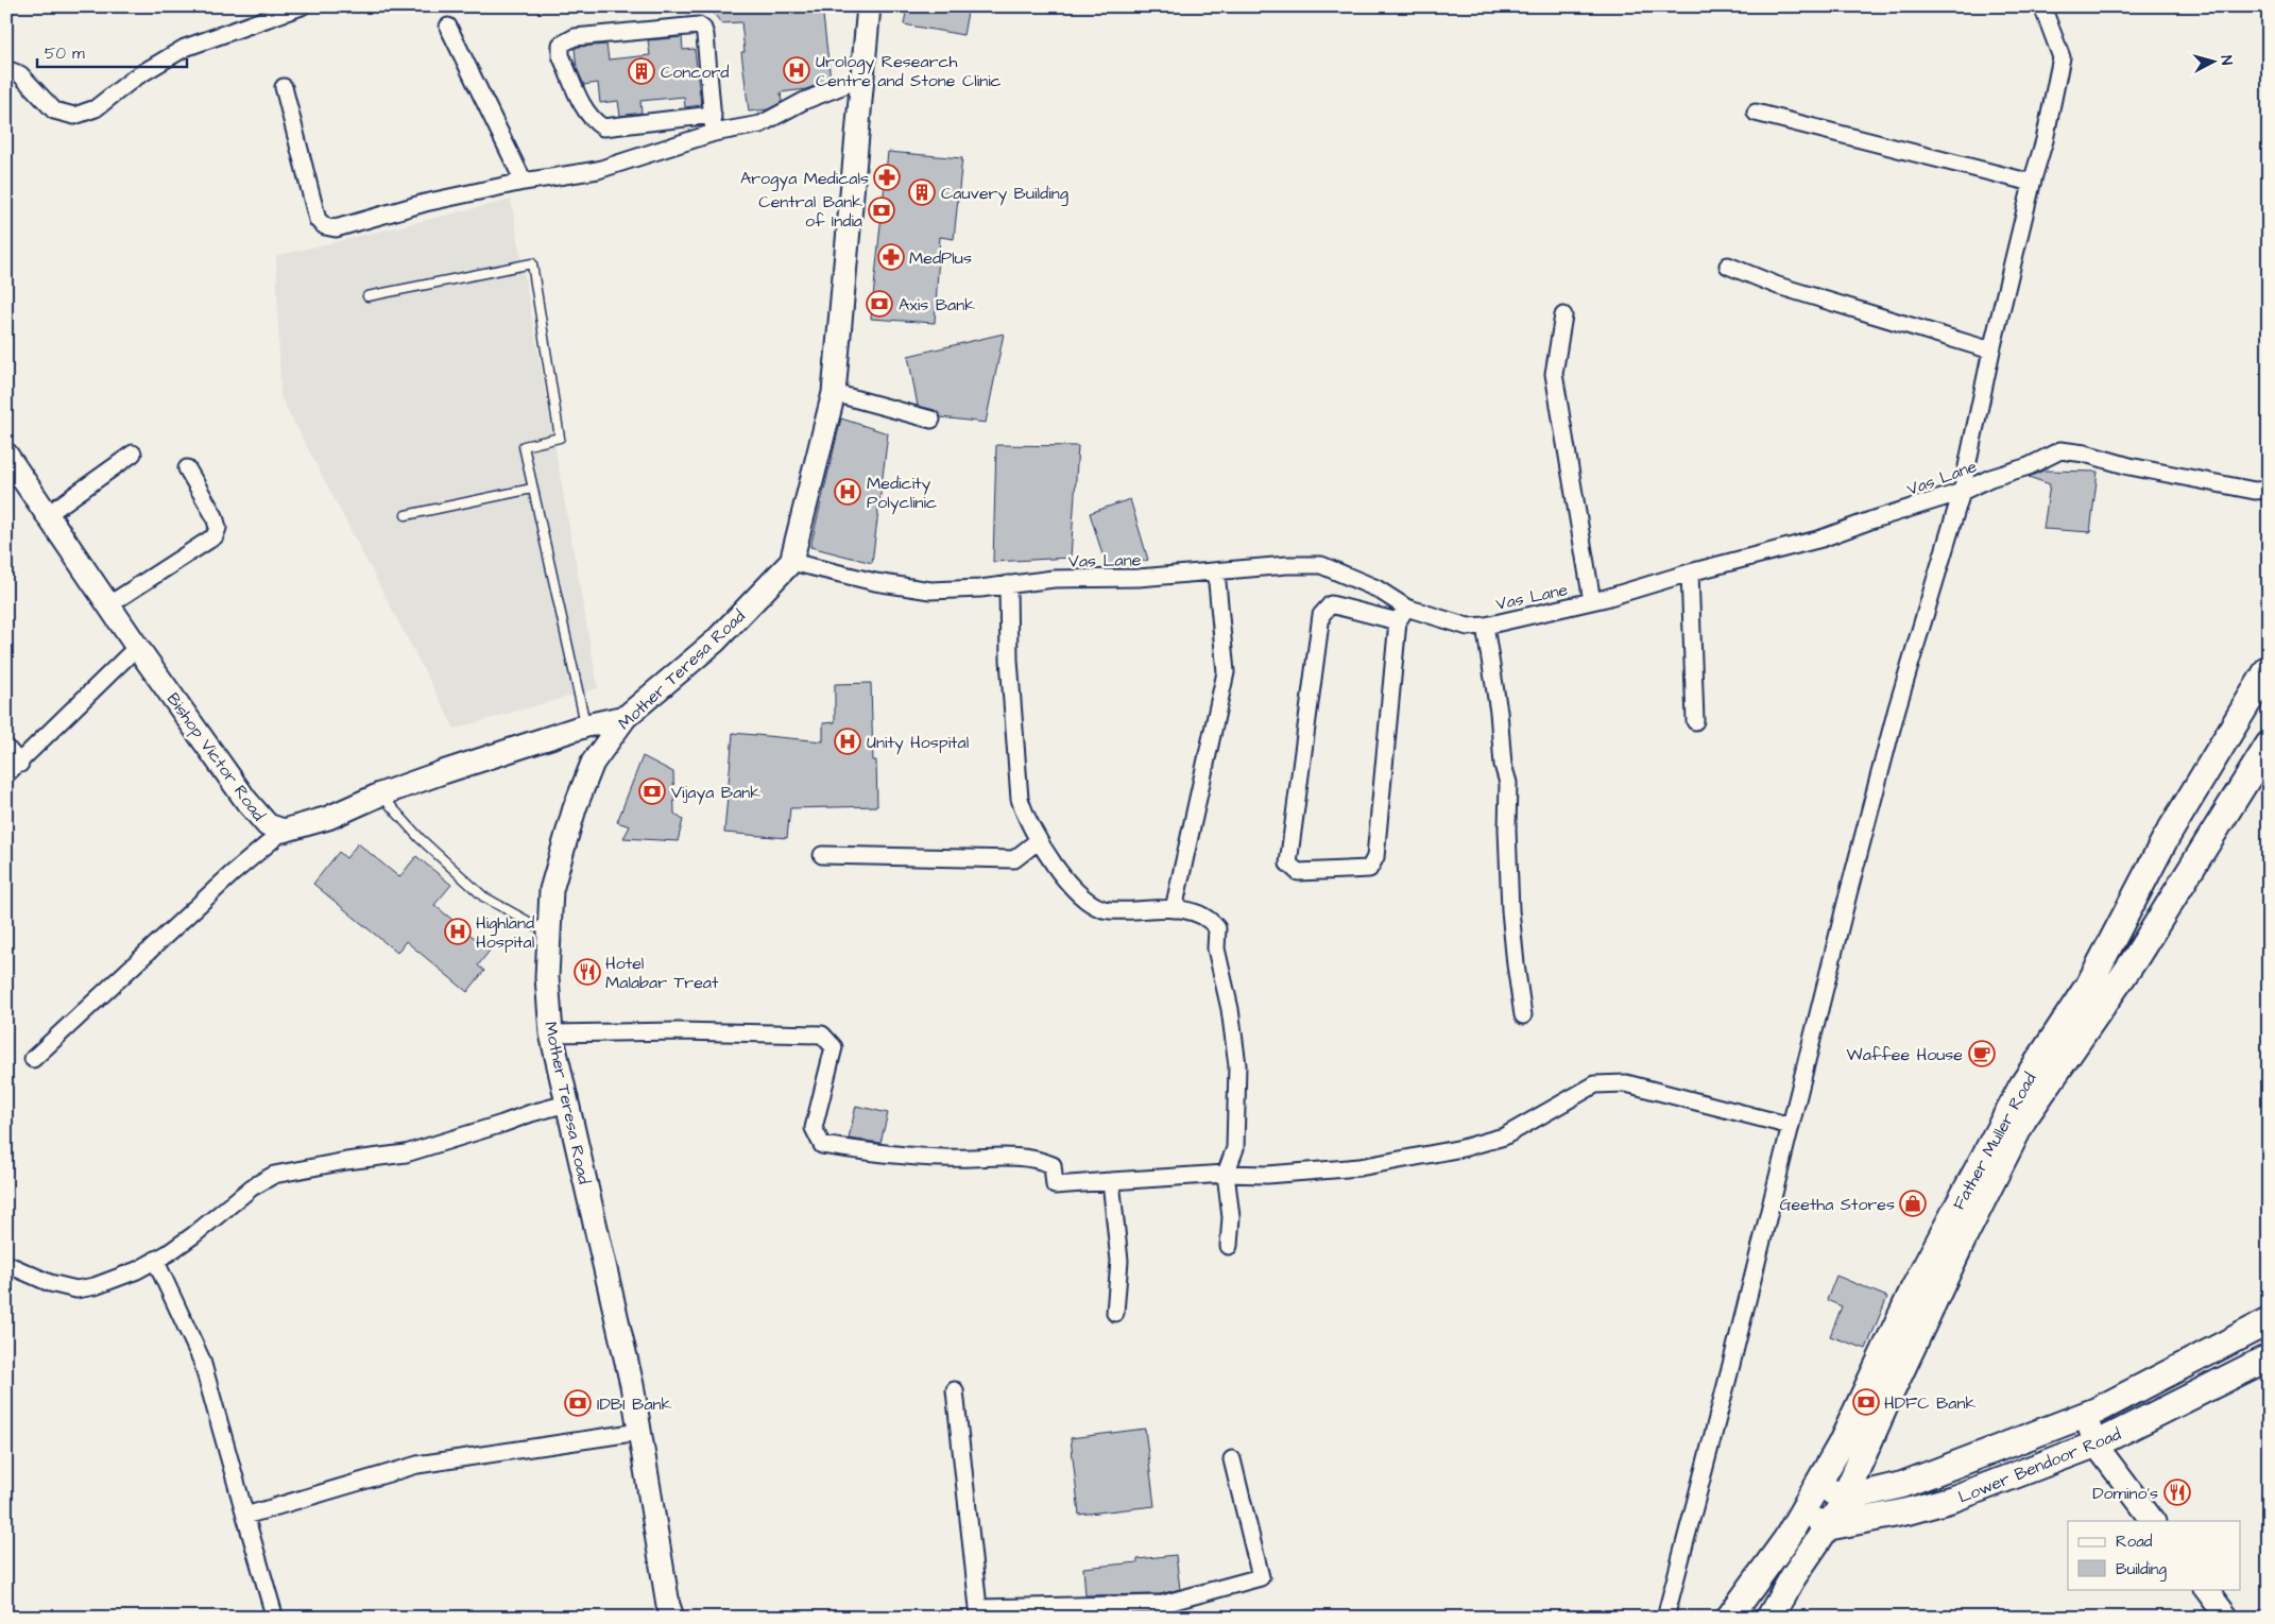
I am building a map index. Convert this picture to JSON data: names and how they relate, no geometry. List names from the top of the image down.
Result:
{
  "streets": {
    "main road": [
      "Mother Teresa Road",
      "Bishop Victor Road",
      "Father Muller Road",
      "Lower Bendoor Road"
    ],
    "street": ["Vas Lane"]
  },
  "crossings": [
    ["Vas Lane", "Mother Teresa Road"],
    ["Mother Teresa Road", "Bishop Victor Road"]
  ],
  "places": {
    "hospital": [
      "Urology Research Centre and Stone Clinic",
      "Medicity Polyclinic",
      "Unity Hospital",
      "Highland Hospital"
    ],
    "building": ["Concord", "Cauvery Building"],
    "pharmacy": ["Arogya Medicals", "MedPlus"],
    "bank": [
      "Central Bank of India",
      "Axis Bank",
      "Vijaya Bank",
      "HDFC Bank",
      "IDBI Bank"
    ],
    "restaurant": ["Hotel Malabar Treat", "Domino's"],
    "cafe": ["Waffee House"],
    "shop": ["Geetha Stores"]
  },
  "legend": ["Road", "Building"],
  "scale_bar": "50 m",
  "north": "right"
}
